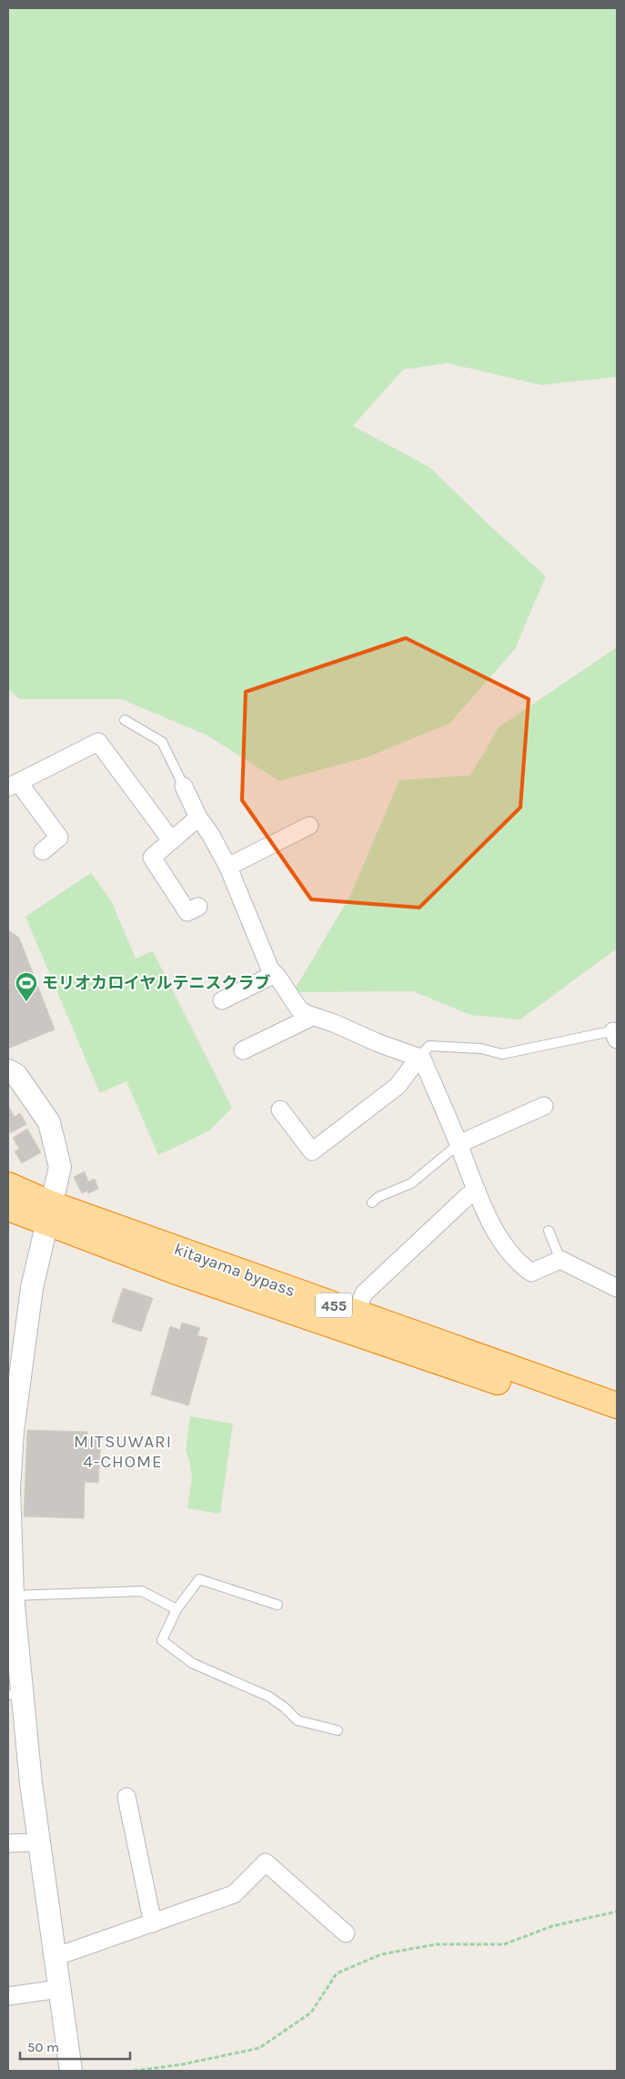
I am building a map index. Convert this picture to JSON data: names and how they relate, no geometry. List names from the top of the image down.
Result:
{
  "streets": {
    "highway": ["kitayama bypass", "455"]
  },
  "districts": ["MITSUWARI 4-CHOME"],
  "places": {
    "sports": ["モリオカロイヤルテニスクラブ"]
  },
  "scale_bar": "50 m"
}
